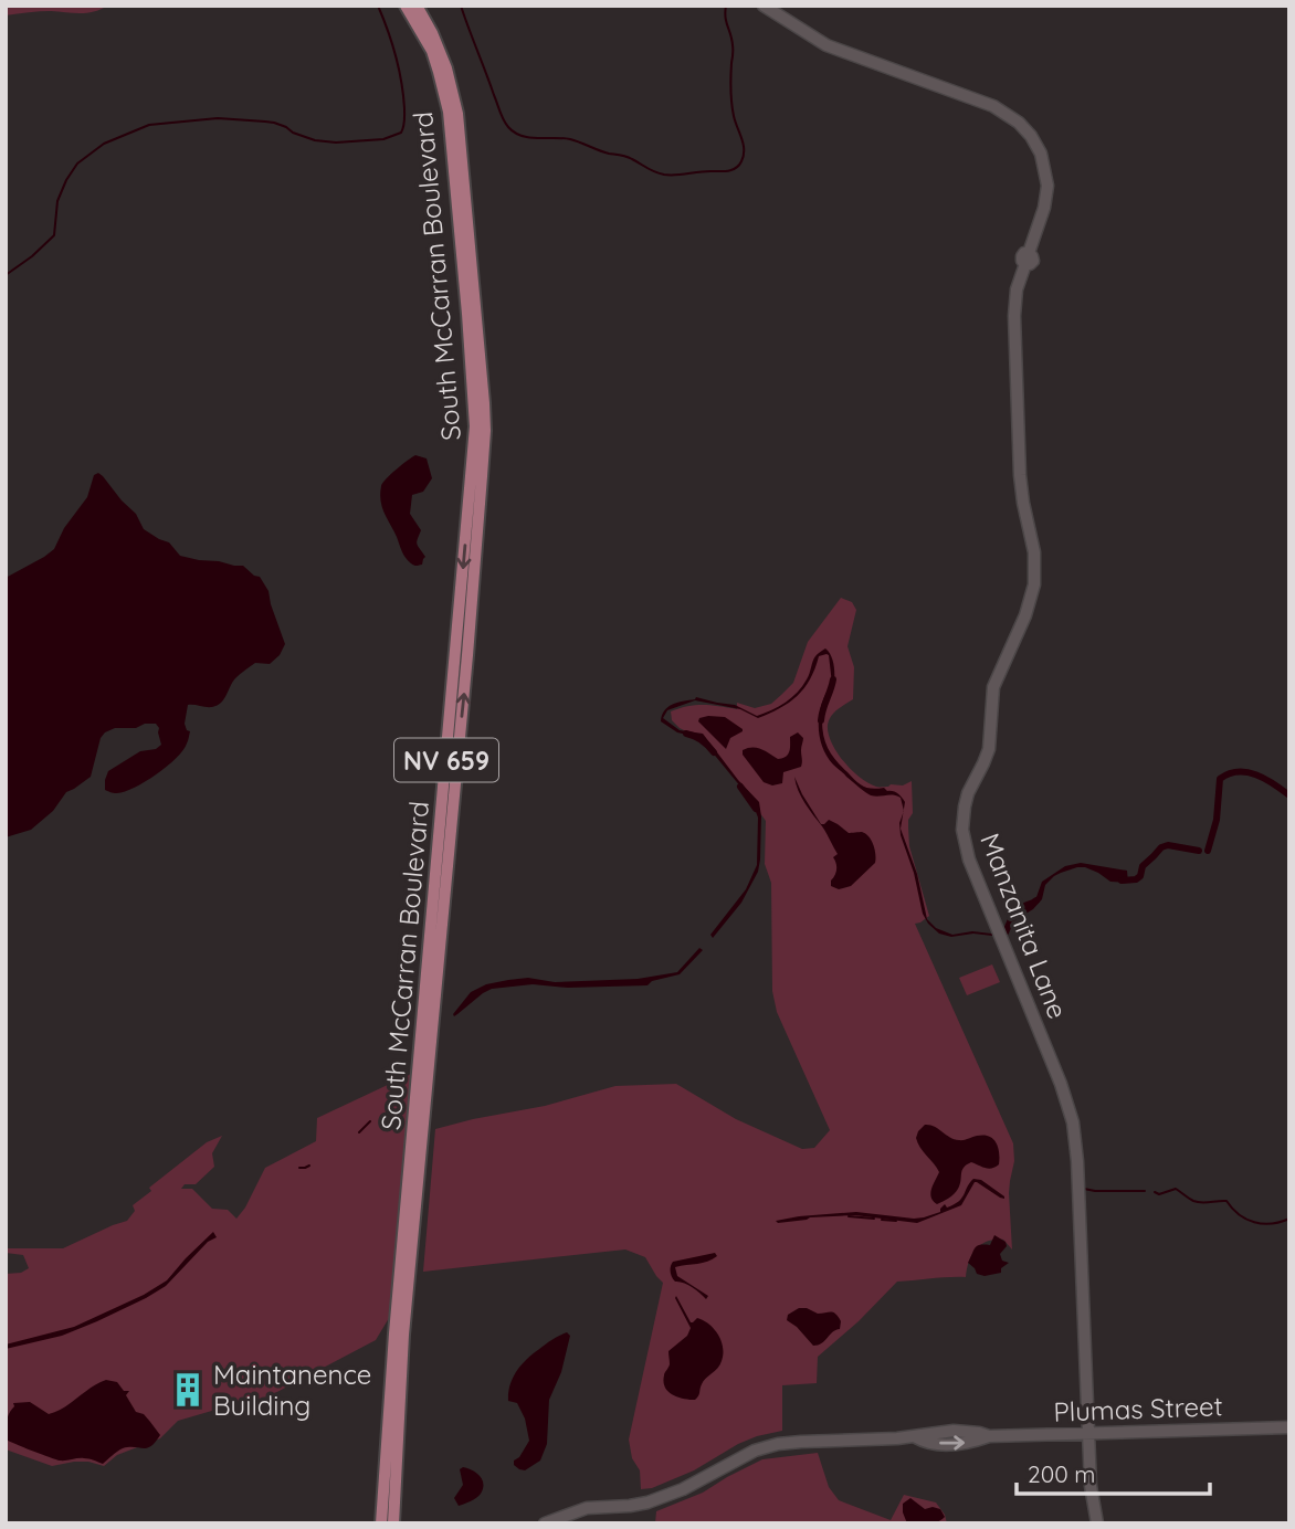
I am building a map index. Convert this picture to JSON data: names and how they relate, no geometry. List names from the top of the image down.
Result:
{
  "streets": {
    "main road": ["South McCarran Boulevard", "NV 659"],
    "street": ["Manzanita Lane", "Plumas Street"]
  },
  "crossings": [
    ["Manzanita Lane", "Plumas Street"]
  ],
  "places": {
    "building": ["Maintanence Building"]
  },
  "scale_bar": "200 m"
}
